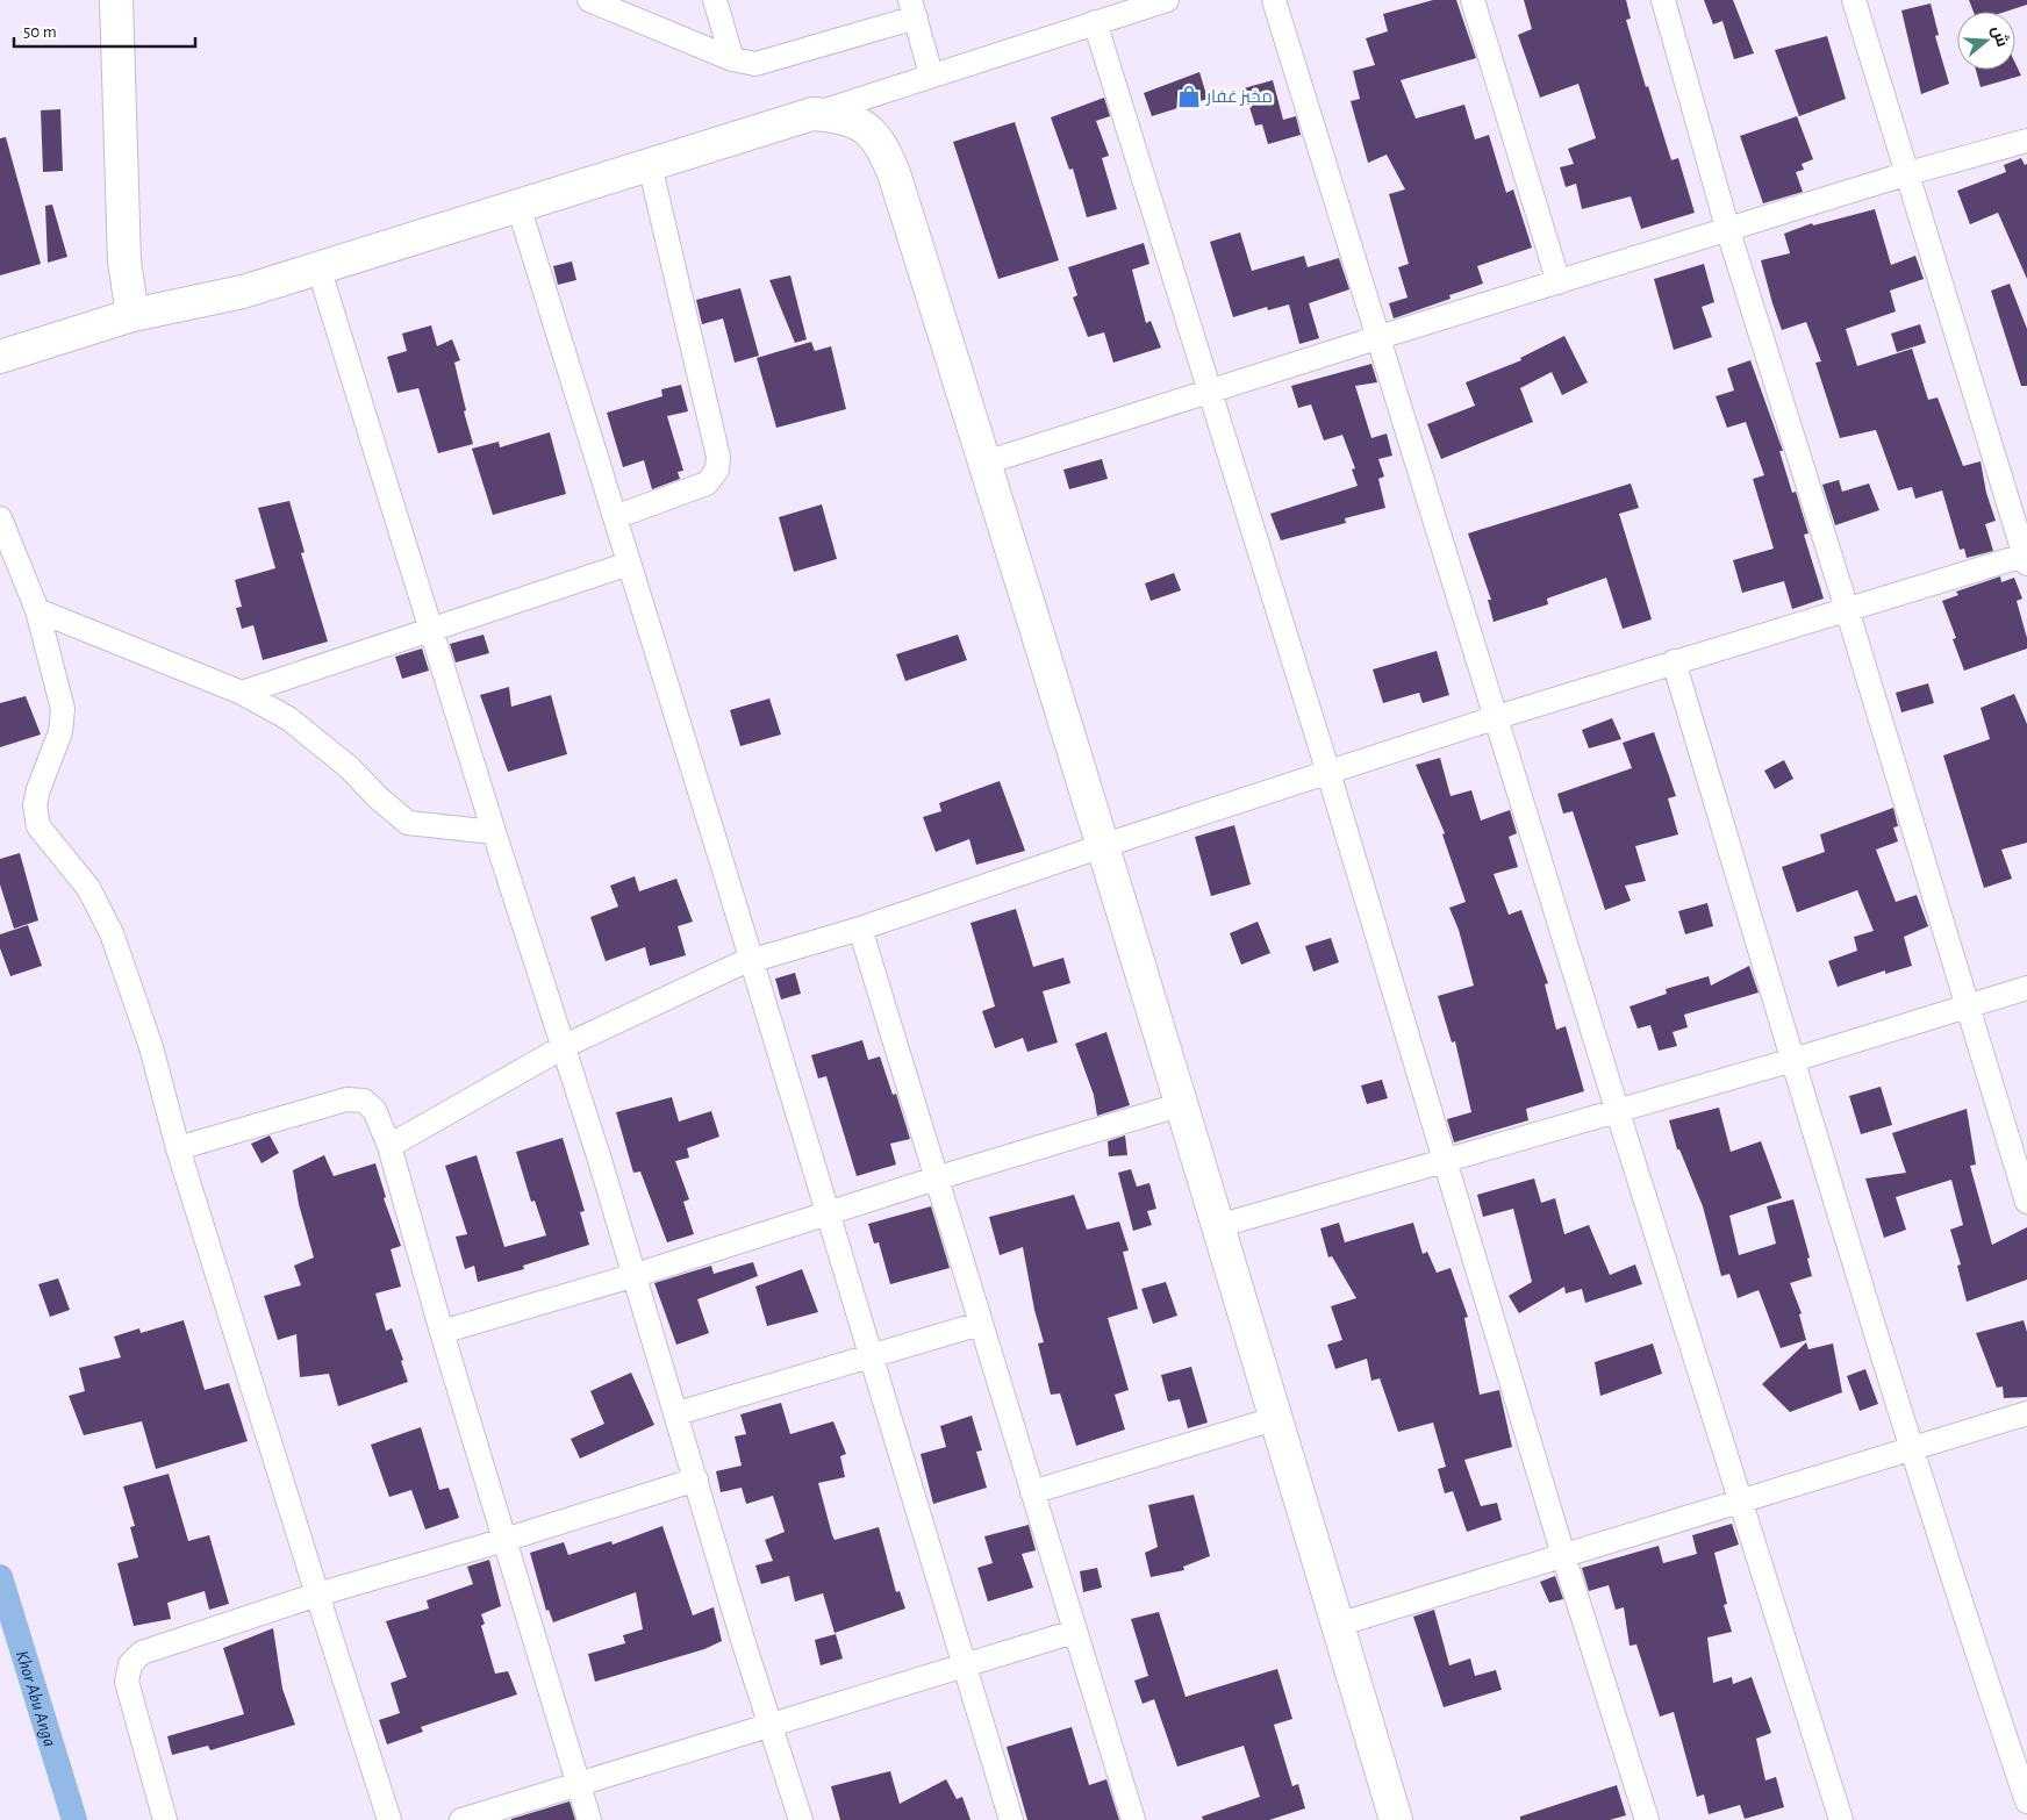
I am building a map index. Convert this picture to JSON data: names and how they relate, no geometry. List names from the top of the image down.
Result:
{
  "water": ["Khor Abu Anga"],
  "places": {
    "shop": ["مخبز غفار"]
  },
  "scale_bar": "50 m",
  "north": "right"
}
